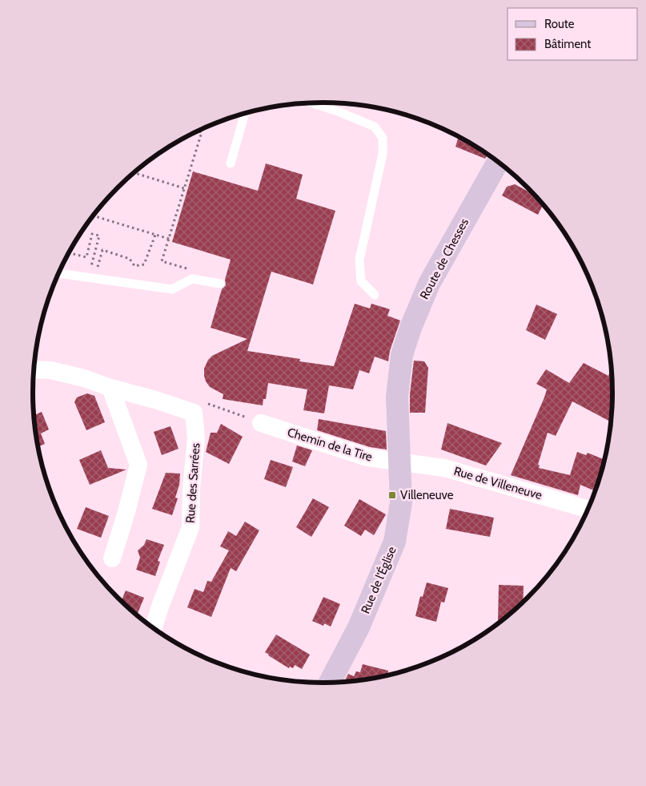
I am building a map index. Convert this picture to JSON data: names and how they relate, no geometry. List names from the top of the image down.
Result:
{
  "streets": {
    "main road": ["Route de Chesses", "Rue de l'Église"],
    "street": ["Chemin de la Tire", "Rue des Sarrées", "Rue de Villeneuve"]
  },
  "crossings": [
    ["Route de Chesses", "Chemin de la Tire"],
    ["Route de Chesses", "Rue de Villeneuve"],
    ["Route de Chesses", "Rue de l'Église"],
    ["Chemin de la Tire", "Rue de Villeneuve"],
    ["Chemin de la Tire", "Rue de l'Église"],
    ["Rue de Villeneuve", "Rue de l'Église"]
  ],
  "places": {
    "transit": ["Villeneuve"]
  },
  "legend": ["Route", "Bâtiment"]
}
